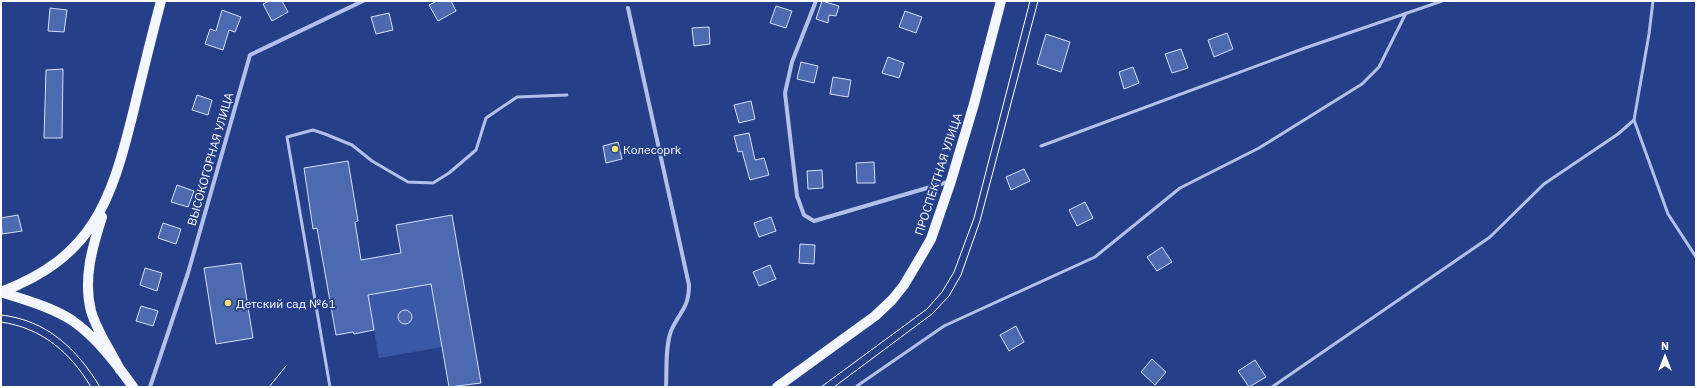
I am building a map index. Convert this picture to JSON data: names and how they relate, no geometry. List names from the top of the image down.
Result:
{
  "streets": {
    "main road": ["ПРОСПЕКТНАЯ УЛИЦА"],
    "street": ["ВЫСОКОГОРНАЯ УЛИЦА"]
  },
  "places": ["Колесоprk", "Детский сад №61"],
  "north": "top"
}
